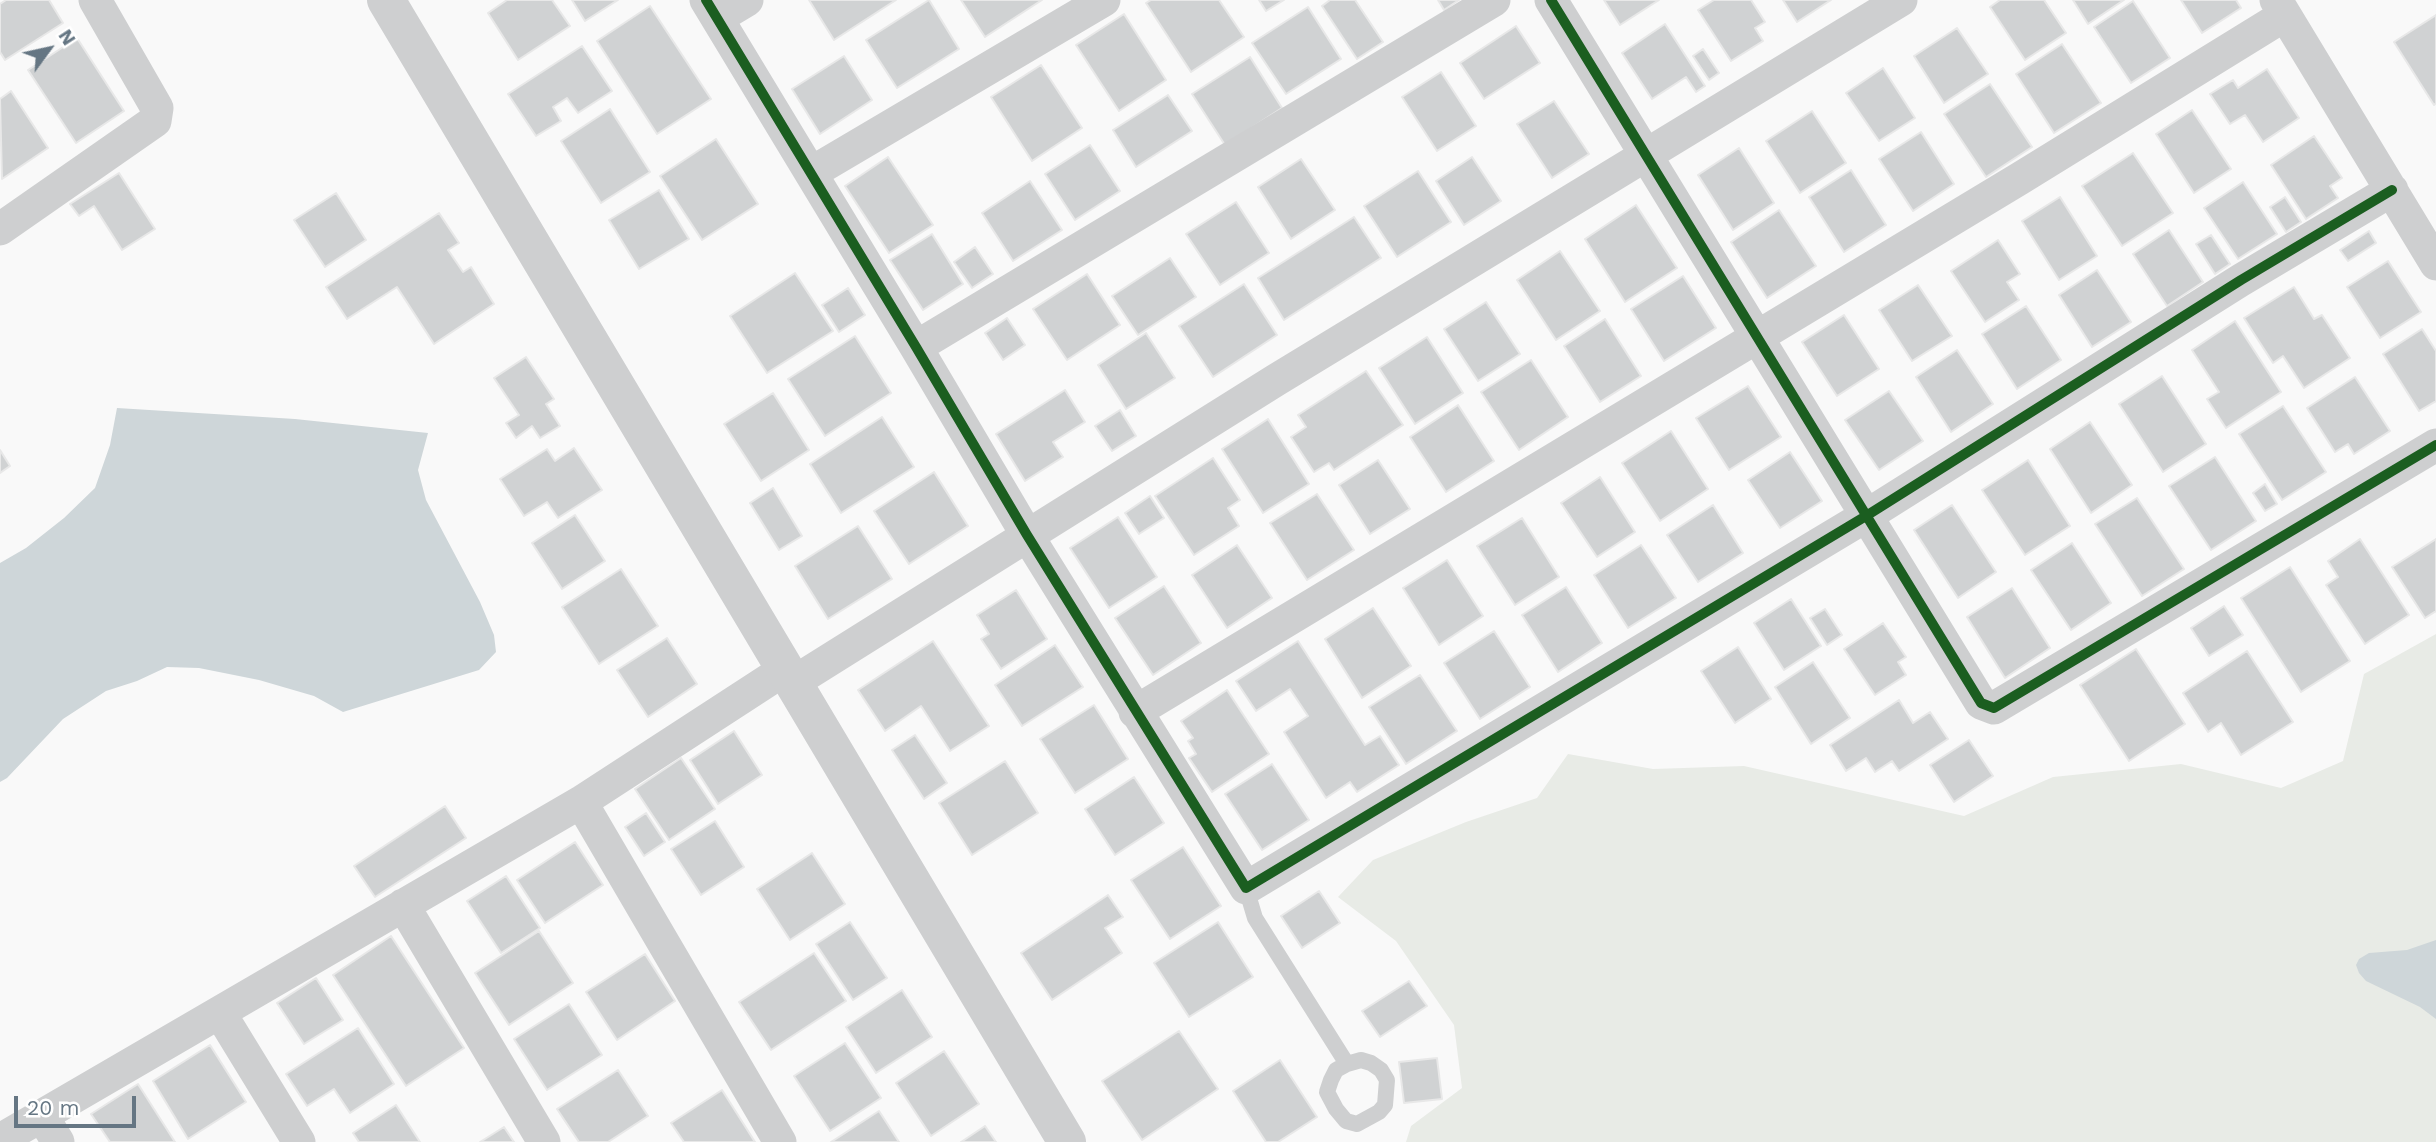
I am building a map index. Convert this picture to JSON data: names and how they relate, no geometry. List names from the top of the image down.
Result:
{
  "scale_bar": "20 m",
  "north": "top right"
}
